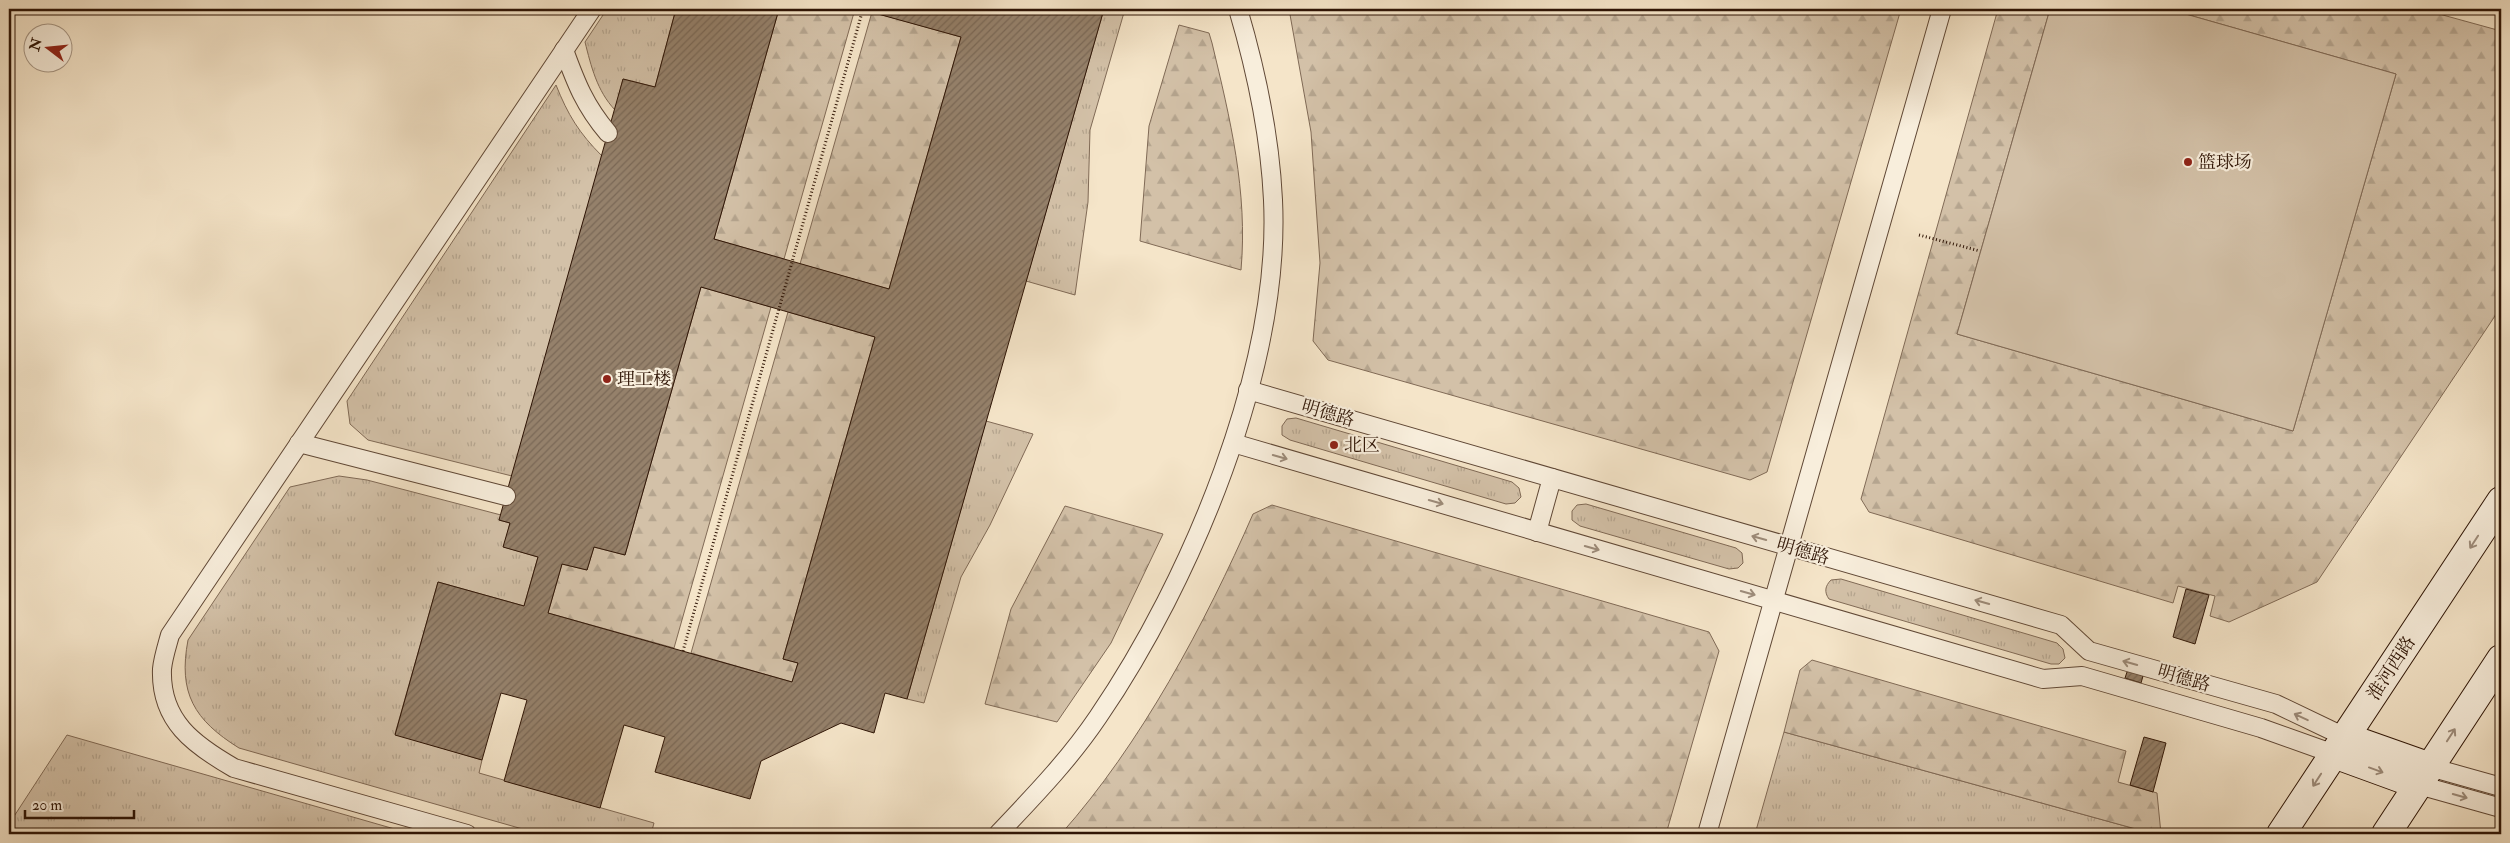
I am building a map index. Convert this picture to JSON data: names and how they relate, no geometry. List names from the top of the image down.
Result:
{
  "streets": {
    "main road": ["淮河西路"],
    "lane": ["明德路"]
  },
  "crossings": [
    ["明德路", "淮河西路"]
  ],
  "places": ["篮球场", "理工楼", "北区"],
  "scale_bar": "20 m",
  "north": "left"
}
